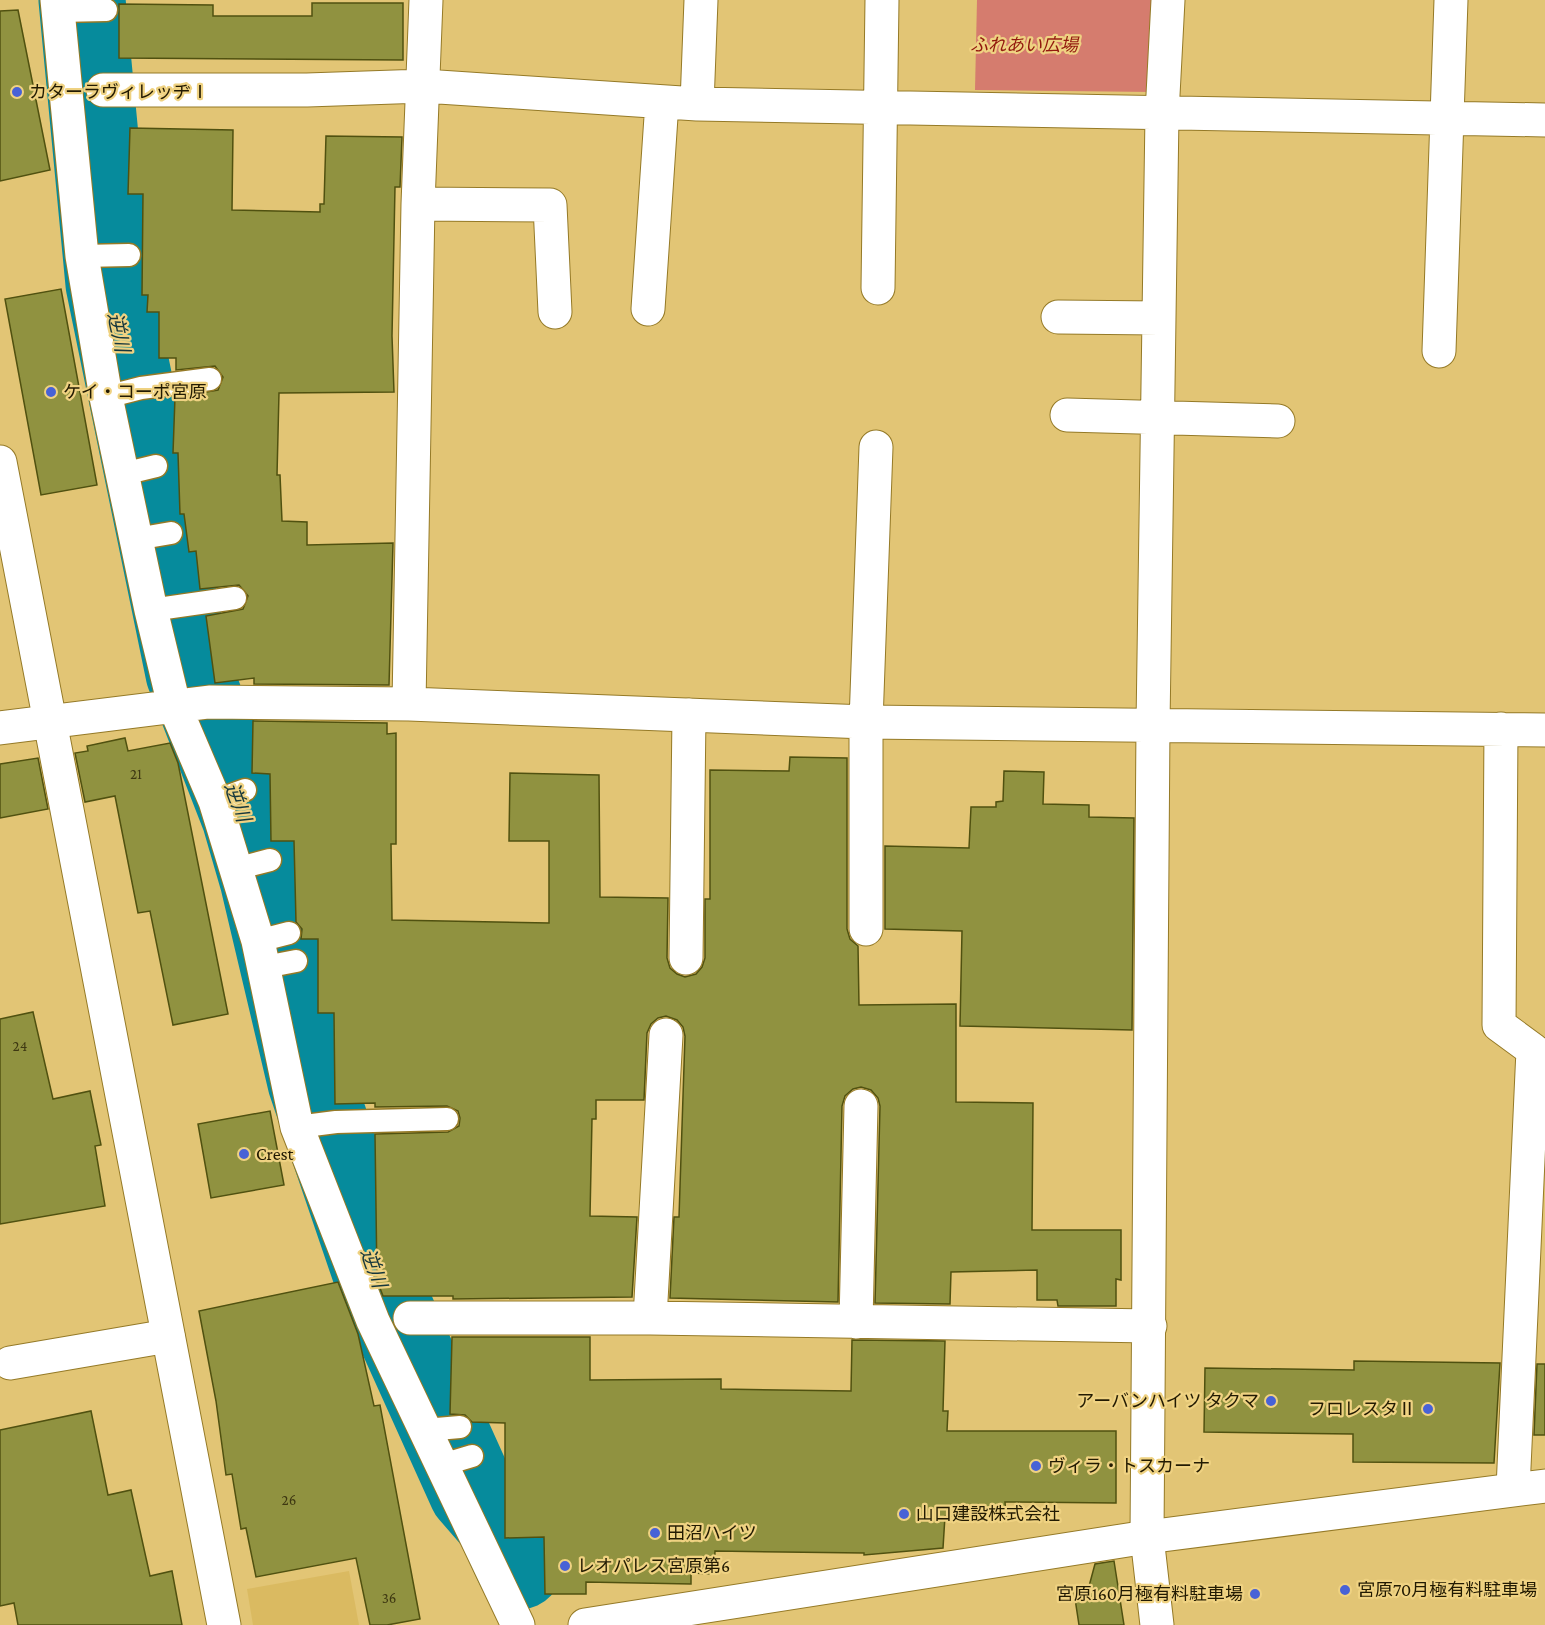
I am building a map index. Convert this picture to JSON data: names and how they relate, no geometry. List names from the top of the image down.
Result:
{
  "water": ["逆川"],
  "parks": ["ふれあい広場"],
  "places": [
    "カターラヴィレッヂⅠ",
    "ケイ・コーポ宮原",
    "Crest",
    "アーバンハイツ タクマ",
    "フロレスタⅡ",
    "ヴィラ・トスカーナ",
    "山口建設株式会社",
    "田沼ハイツ",
    "レオパレス宮原第6",
    "宮原70月極有料駐車場",
    "宮原160月極有料駐車場"
  ],
  "house_numbers": [
    "21",
    "24",
    "26",
    "36"
  ]
}
